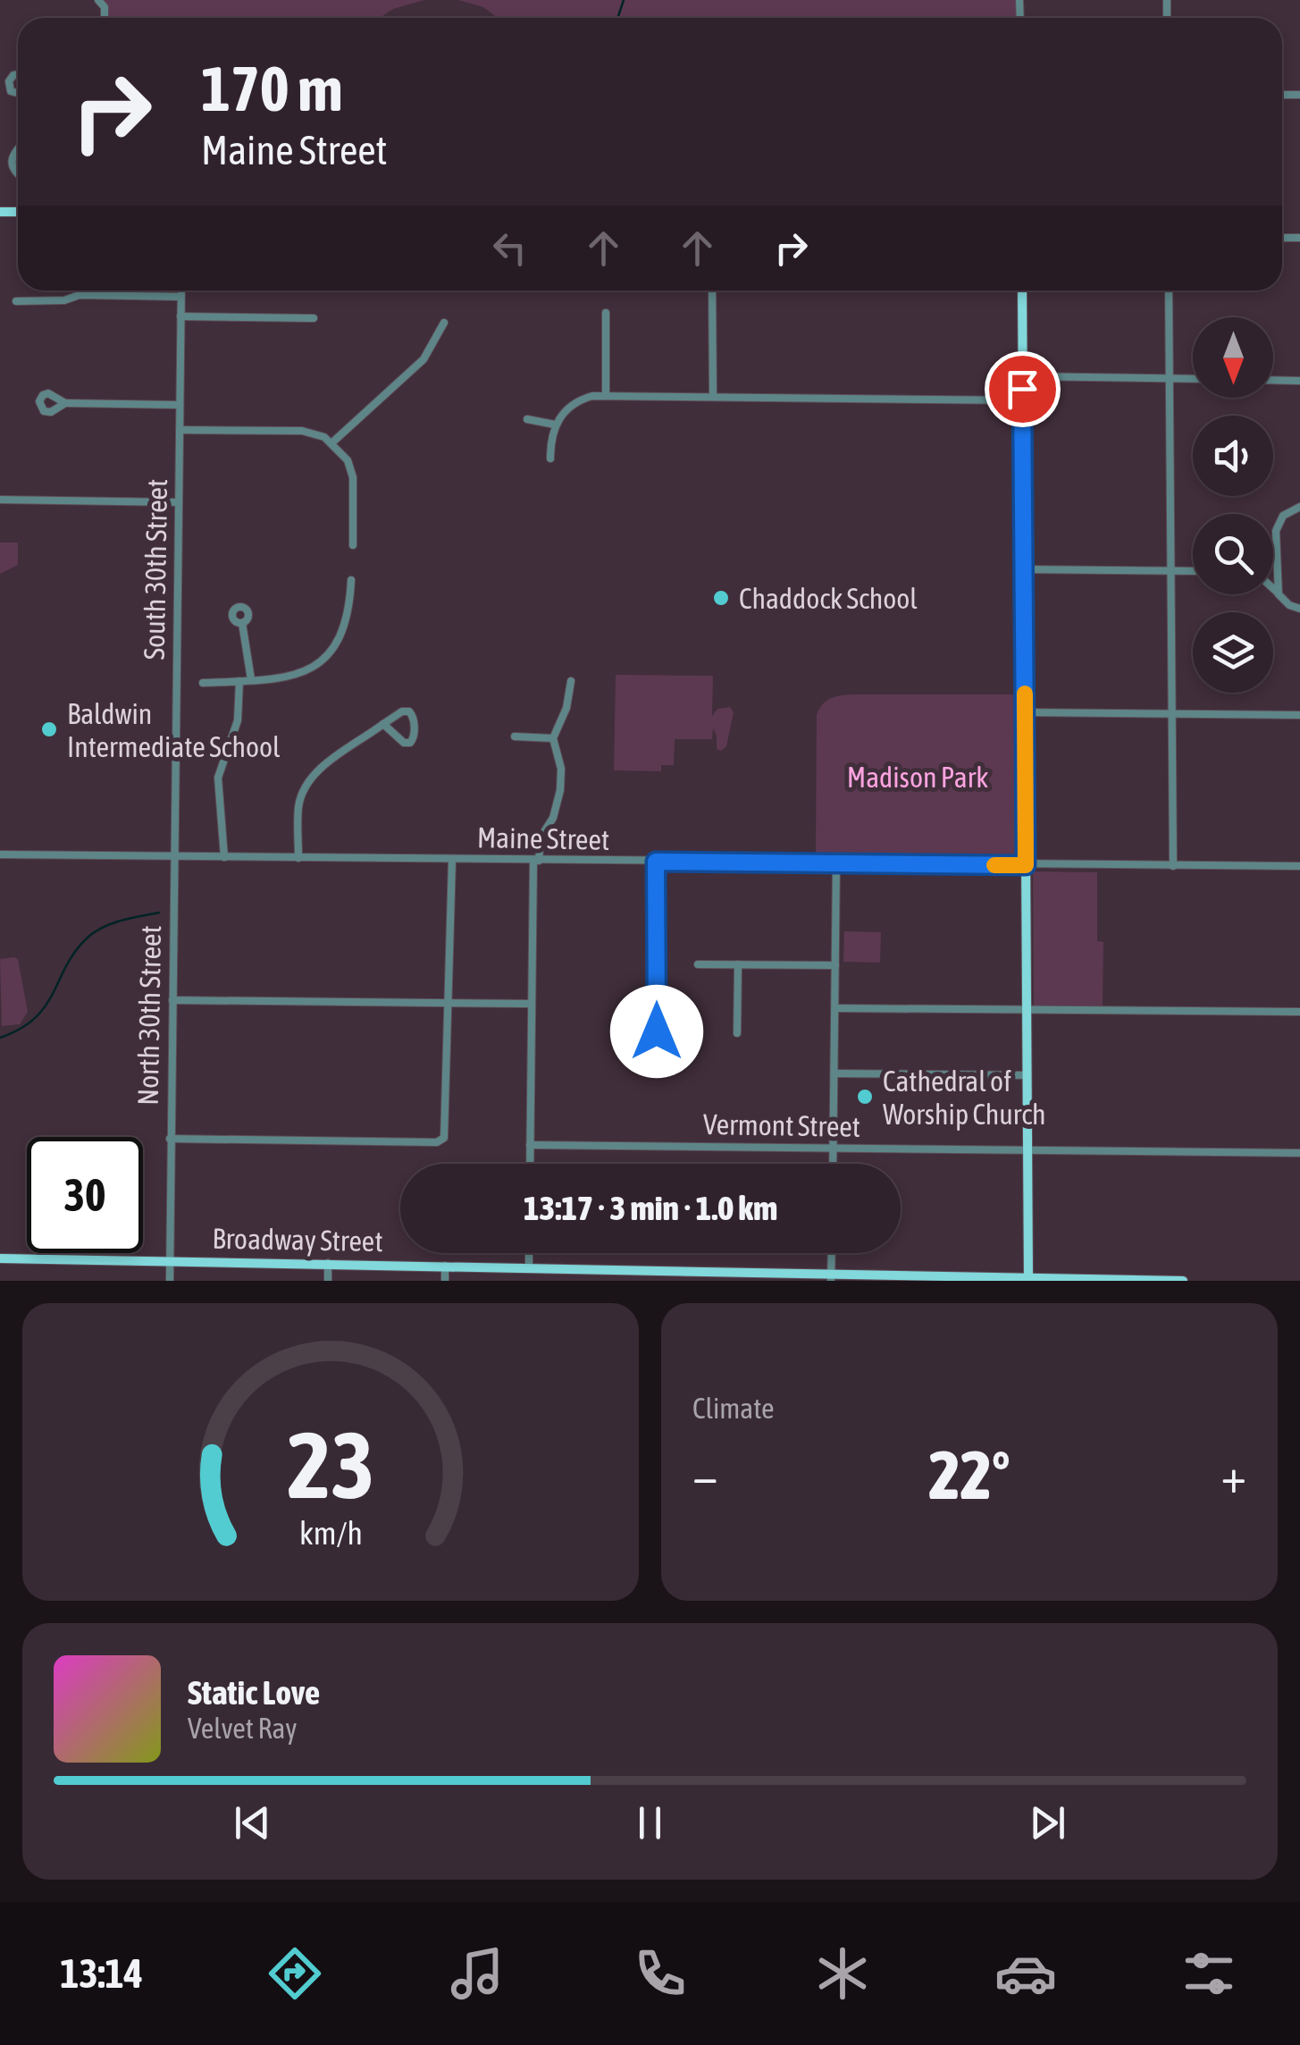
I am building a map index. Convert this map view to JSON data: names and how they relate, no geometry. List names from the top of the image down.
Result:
{
  "streets": {
    "main road": ["Broadway Street"],
    "street": [
      "South 30th Street",
      "Maine Street",
      "North 30th Street",
      "Vermont Street"
    ]
  },
  "crossings": [
    ["South 30th Street", "Maine Street"],
    ["South 30th Street", "North 30th Street"],
    ["Maine Street", "North 30th Street"],
    ["North 30th Street", "Broadway Street"]
  ],
  "parks": ["Madison Park"],
  "places": ["Chaddock School", "Baldwin Intermediate School", "Cathedral of Worship Church"],
  "north": "bottom",
  "page": {
    "turn": ["170 m", "Maine Street"],
    "limit": "30",
    "trip": "13:17 · 3 min · 1.0 km",
    "tile": "Climate",
    "heat": ["−", "22°", "+"],
    "song": ["Static Love", "Velvet Ray"],
    "tabs": "13:14",
    "gauge": ["23", "km/h"]
  }
}
